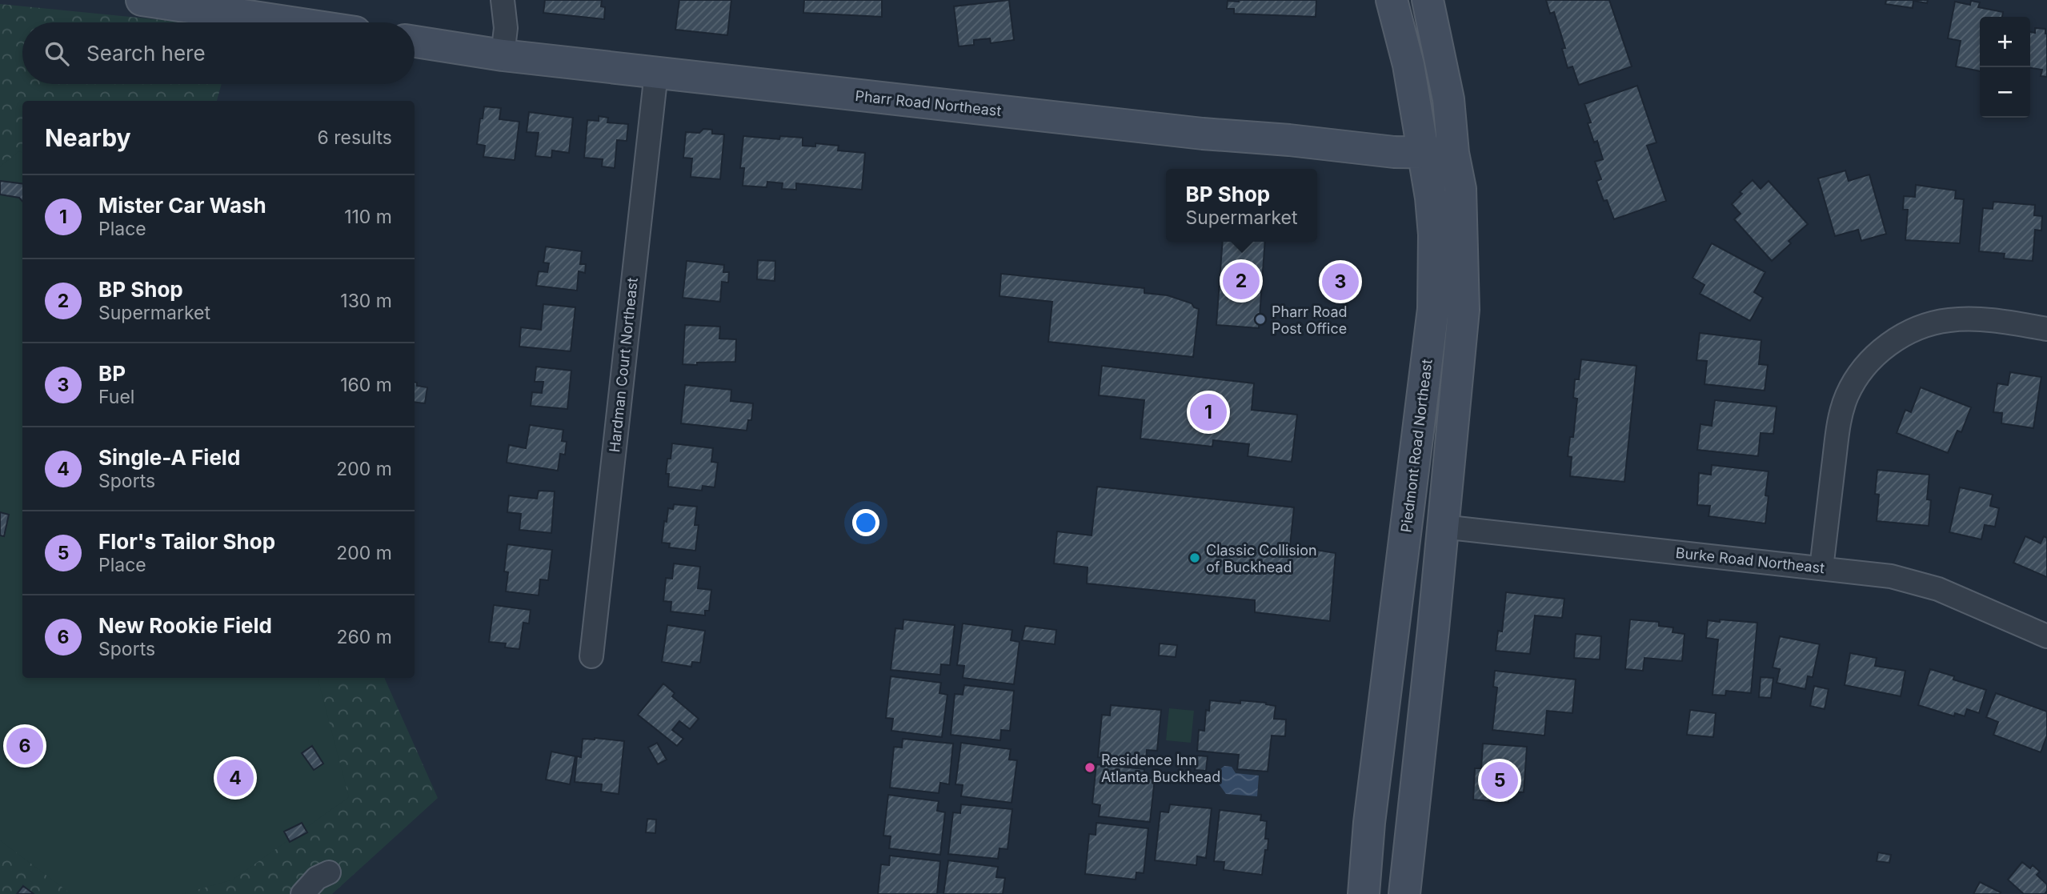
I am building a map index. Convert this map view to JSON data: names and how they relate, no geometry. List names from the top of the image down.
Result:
{
  "streets": {
    "main road": ["Pharr Road Northeast", "Piedmont Road Northeast"],
    "street": ["Hardman Court Northeast", "Burke Road Northeast"]
  },
  "crossings": [
    ["Pharr Road Northeast", "Hardman Court Northeast"],
    ["Pharr Road Northeast", "Piedmont Road Northeast"]
  ],
  "places": ["Pharr Road Post Office", "Classic Collision of Buckhead", "Residence Inn Atlanta Buckhead"],
  "page": {
    "map_buttons": ["+", "−"],
    "search": "Search here",
    "heading": ["Nearby", "6 results"],
    "popup": ["BP Shop", "Supermarket"],
    "list": [
      {
        "mark": "1",
        "name": "Mister Car Wash",
        "note": "Place",
        "value": "110 m"
      },
      {
        "mark": "2",
        "name": "BP Shop",
        "note": "Supermarket",
        "value": "130 m"
      },
      {
        "mark": "3",
        "name": "BP",
        "note": "Fuel",
        "value": "160 m"
      },
      {
        "mark": "4",
        "name": "Single-A Field",
        "note": "Sports",
        "value": "200 m"
      },
      {
        "mark": "5",
        "name": "Flor's Tailor Shop",
        "note": "Place",
        "value": "200 m"
      },
      {
        "mark": "6",
        "name": "New Rookie Field",
        "note": "Sports",
        "value": "260 m"
      }
    ],
    "pins": [
      "2",
      "3",
      "1",
      "6",
      "4",
      "5"
    ]
  }
}
